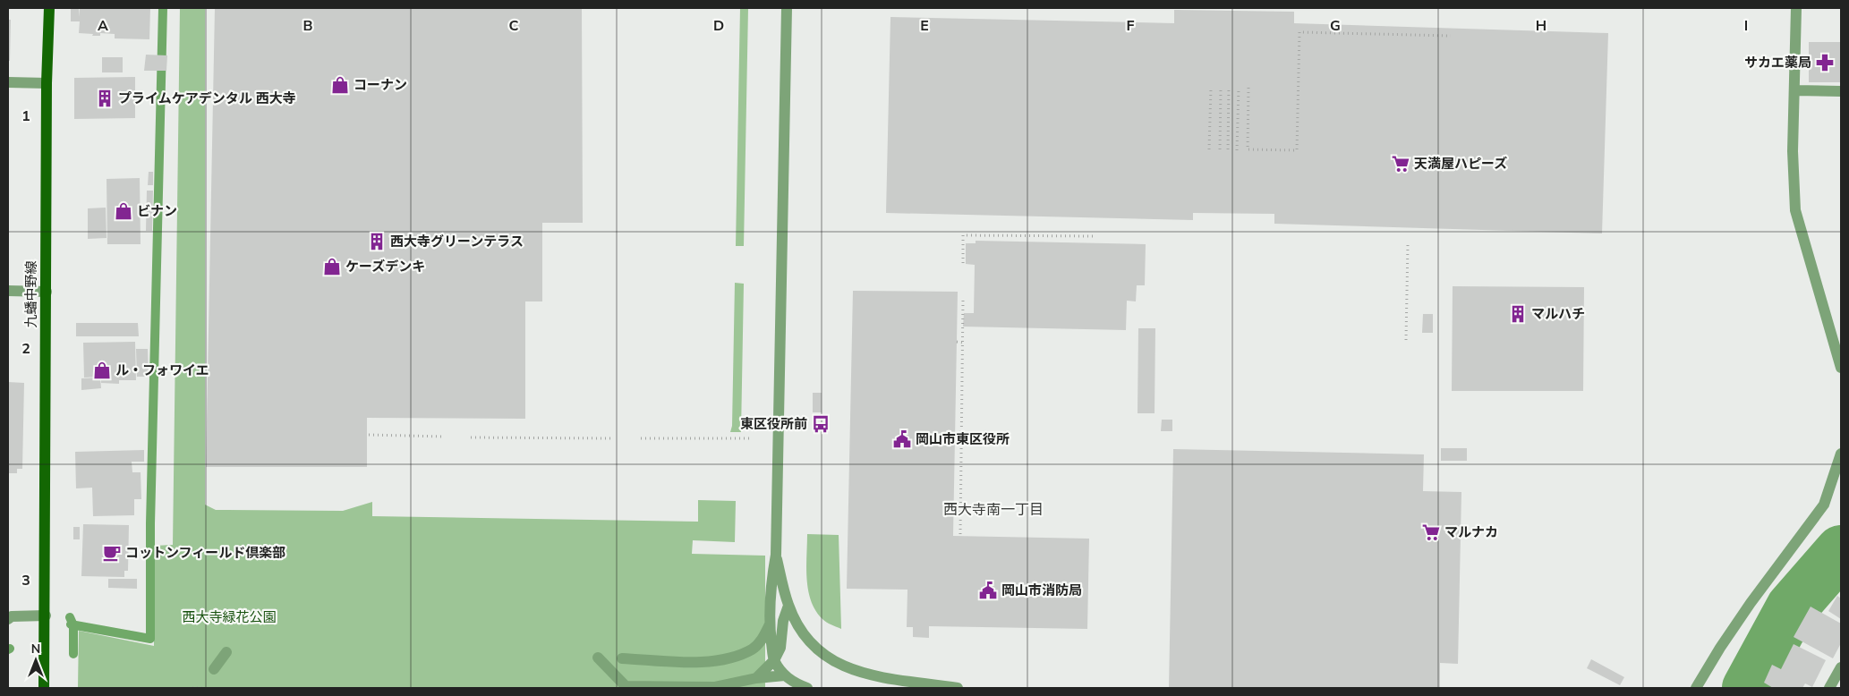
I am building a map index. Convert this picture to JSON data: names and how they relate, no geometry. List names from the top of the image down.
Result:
{
  "streets": {
    "main road": ["九蟠中野線"]
  },
  "districts": ["西大寺南一丁目"],
  "parks": ["西大寺緑花公園"],
  "places": {
    "pharmacy": ["サカエ薬局"],
    "shop": [
      "コーナン",
      "ビナン",
      "ケーズデンキ",
      "ル・フォワイエ"
    ],
    "building": ["プライムケアデンタル 西大寺", "西大寺グリーンテラス", "マルハチ"],
    "supermarket": ["天満屋ハピーズ", "マルナカ"],
    "bus stop": ["東区役所前"],
    "public building": ["岡山市東区役所", "岡山市消防局"],
    "cafe": ["コットンフィールド倶楽部"]
  },
  "north": "top",
  "grid": {
    "columns": [
      "A",
      "B",
      "C",
      "D",
      "E",
      "F",
      "G",
      "H",
      "I"
    ],
    "rows": ["1", "2", "3"]
  }
}
